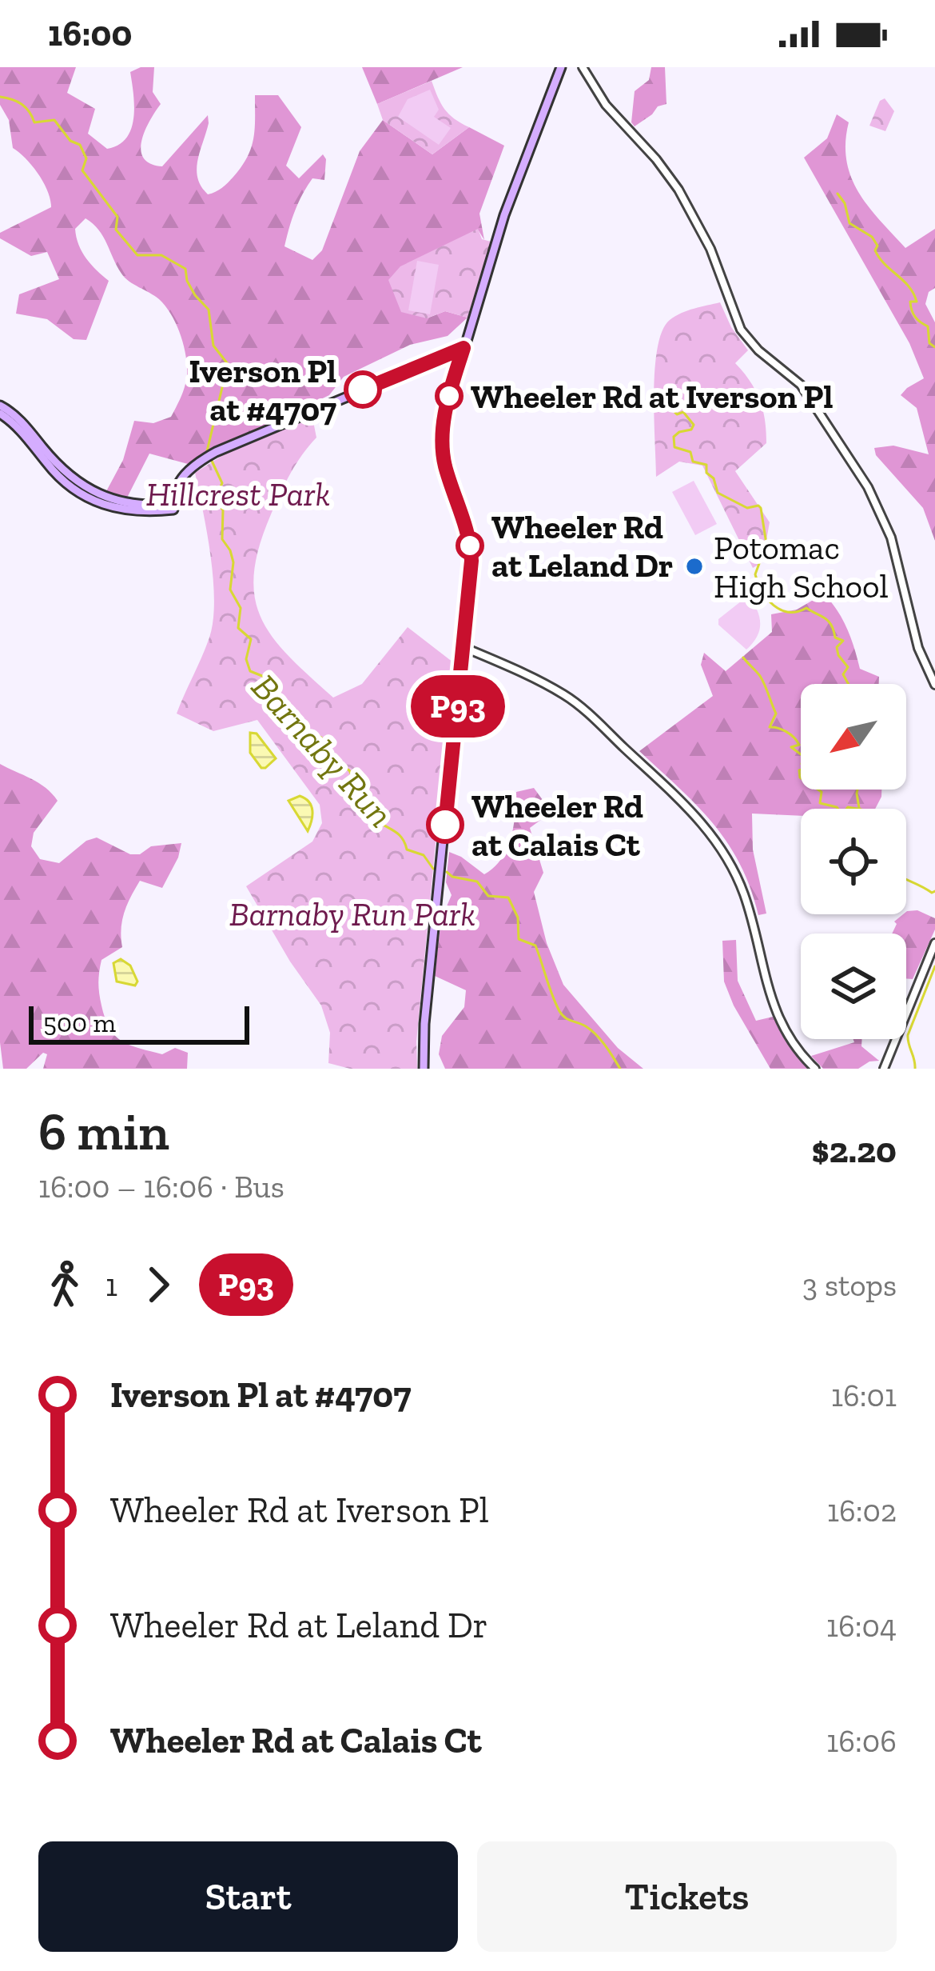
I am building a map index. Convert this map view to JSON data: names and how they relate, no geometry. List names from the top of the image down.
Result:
{
  "water": ["Barnaby Run"],
  "parks": ["Hillcrest Park", "Barnaby Run Park"],
  "places": [
    "Iverson Pl at #4707",
    "Wheeler Rd at Iverson Pl",
    "Wheeler Rd at Leland Dr",
    "Potomac High School",
    "Wheeler Rd at Calais Ct"
  ],
  "lines": ["bus line P93"],
  "scale_bar": "500 m",
  "north": "bottom left",
  "page": {
    "status": "16:00",
    "on_map": "P93",
    "scale": "500 m",
    "heading": ["6 min", "16:00 – 16:06 · Bus", "$2.20"],
    "legs": ["1", "P93", "3 stops"],
    "list": [
      {
        "name": "Iverson Pl at #4707",
        "value": "16:01"
      },
      {
        "name": "Wheeler Rd at Iverson Pl",
        "value": "16:02"
      },
      {
        "name": "Wheeler Rd at Leland Dr",
        "value": "16:04"
      },
      {
        "name": "Wheeler Rd at Calais Ct",
        "value": "16:06"
      }
    ],
    "buttons": ["Start", "Tickets"]
  }
}
